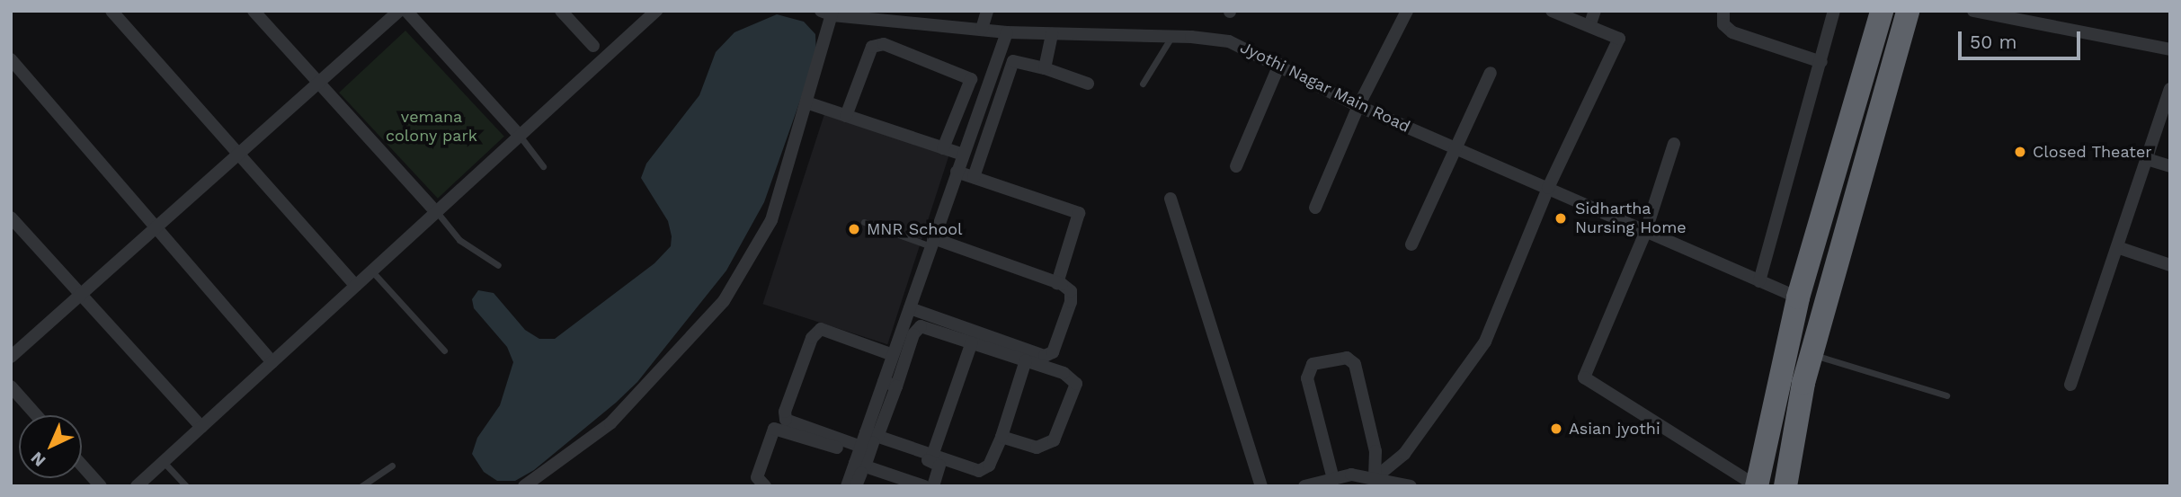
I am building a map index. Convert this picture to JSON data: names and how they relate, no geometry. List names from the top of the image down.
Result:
{
  "streets": {
    "street": ["Jyothi Nagar Main Road"]
  },
  "parks": ["vemana colony park"],
  "places": [
    "Closed Theater",
    "Sidhartha Nursing Home",
    "MNR School",
    "Asian jyothi"
  ],
  "scale_bar": "50 m",
  "north": "bottom left"
}
